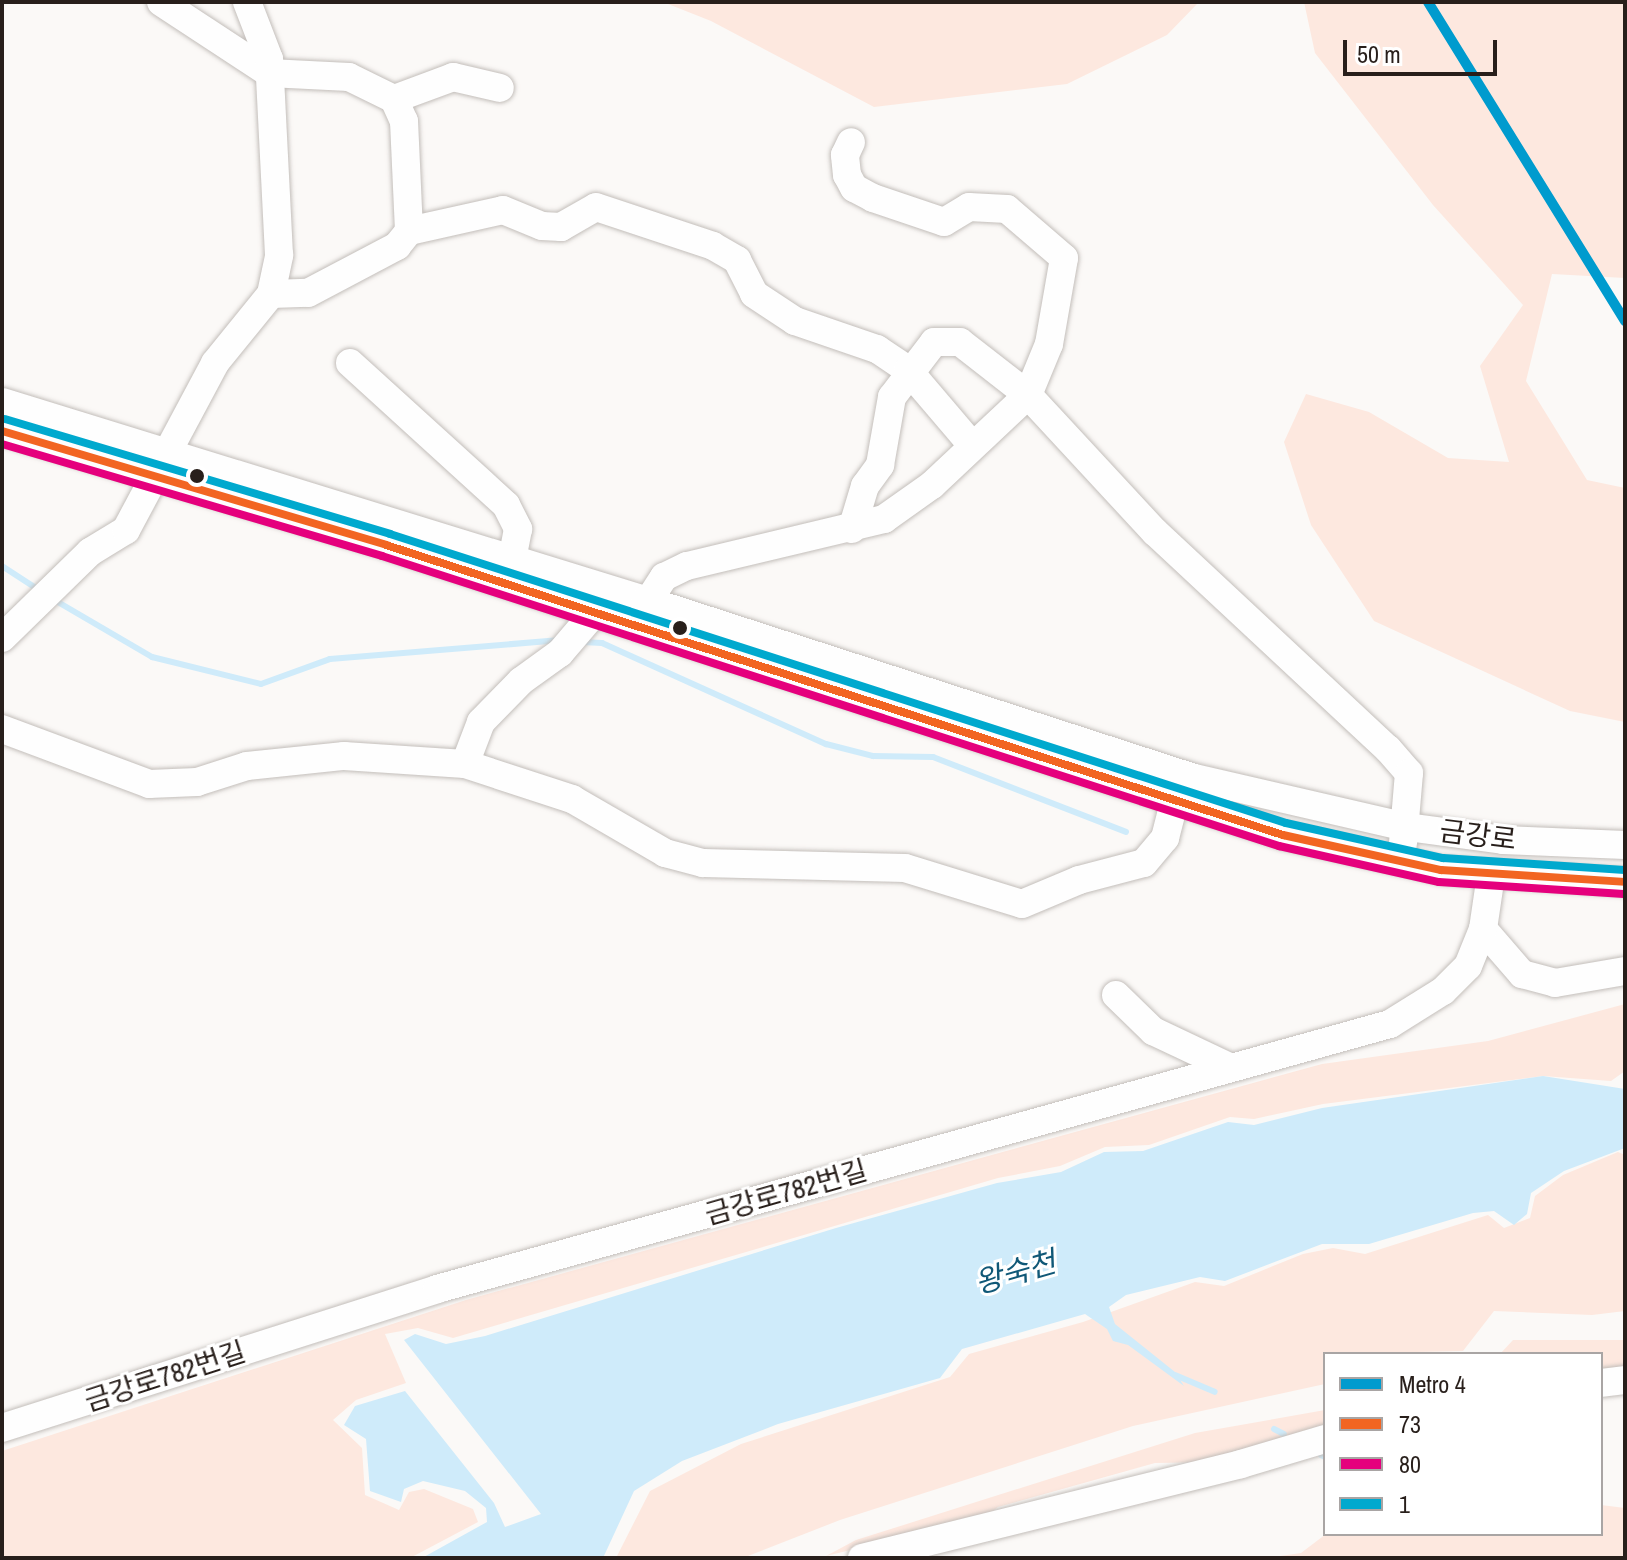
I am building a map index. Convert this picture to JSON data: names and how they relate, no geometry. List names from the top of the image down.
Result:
{
  "streets": {
    "street": ["금강로", "금강로782번길"]
  },
  "crossings": [
    ["금강로", "금강로782번길"]
  ],
  "water": ["왕숙천"],
  "lines": [
    "metro line 4",
    "transit line 1",
    "transit line 73",
    "transit line 80"
  ],
  "legend": [
    "Metro 4",
    "73",
    "80",
    "1"
  ],
  "scale_bar": "50 m"
}
